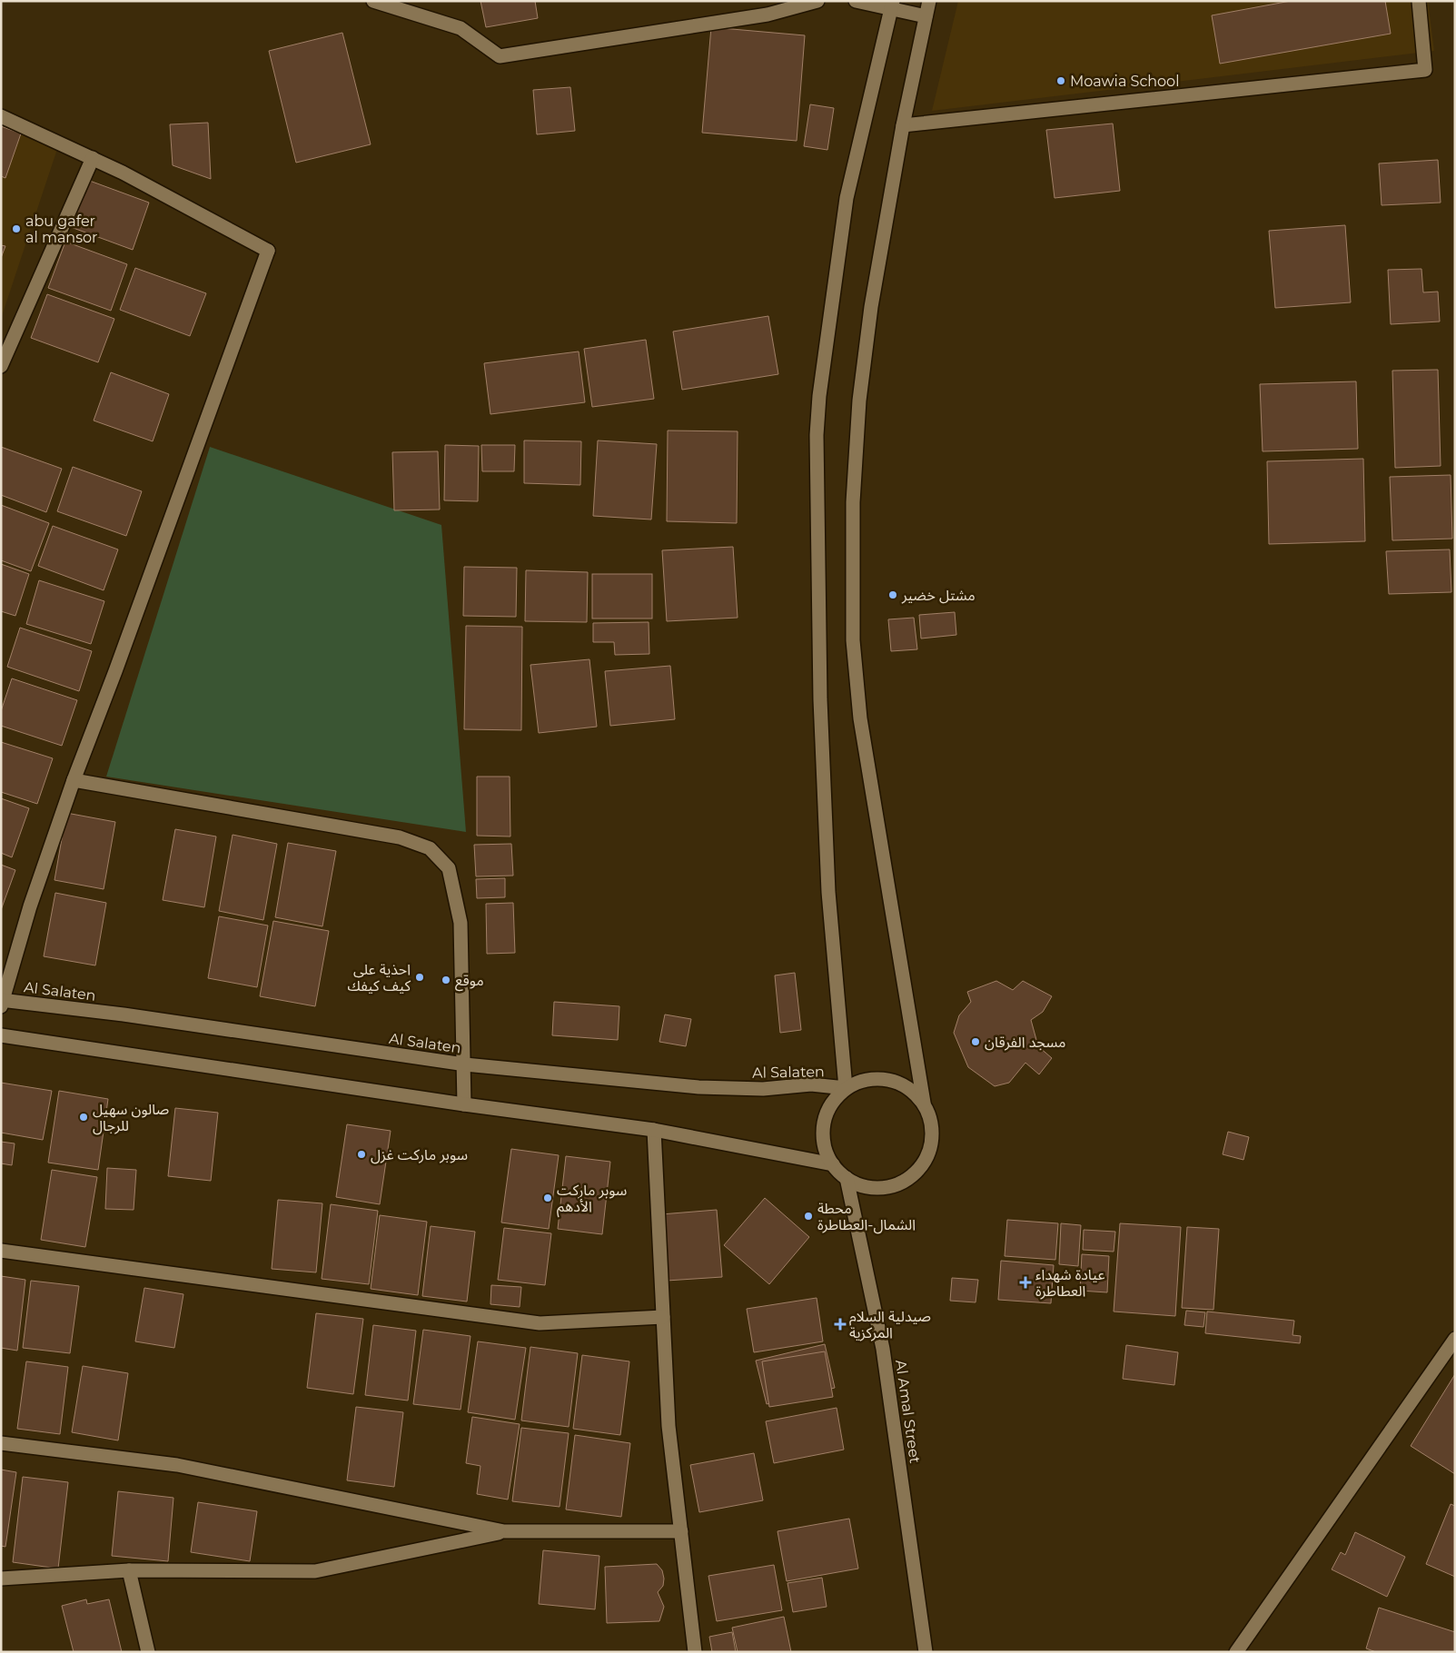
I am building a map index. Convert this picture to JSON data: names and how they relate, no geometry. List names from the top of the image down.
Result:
{
  "streets": {
    "main road": ["Al Salaten", "Al Amal Street"]
  },
  "crossings": [
    ["Al Salaten", "Al Amal Street"]
  ],
  "places": {
    "other": [
      "Moawia School",
      "abu gafer al mansor",
      "مشتل خضير",
      "احذية على كيف كيفك",
      "موقع",
      "مسجد الفرقان",
      "صالون سهيل للرجال",
      "سوبر ماركت غزل",
      "سوبر ماركت الأدهم",
      "محطة الشمال-العطاطرة"
    ],
    "health": ["عيادة شهداء العطاطرة", "صيدلية السلام المركزية"]
  }
}
